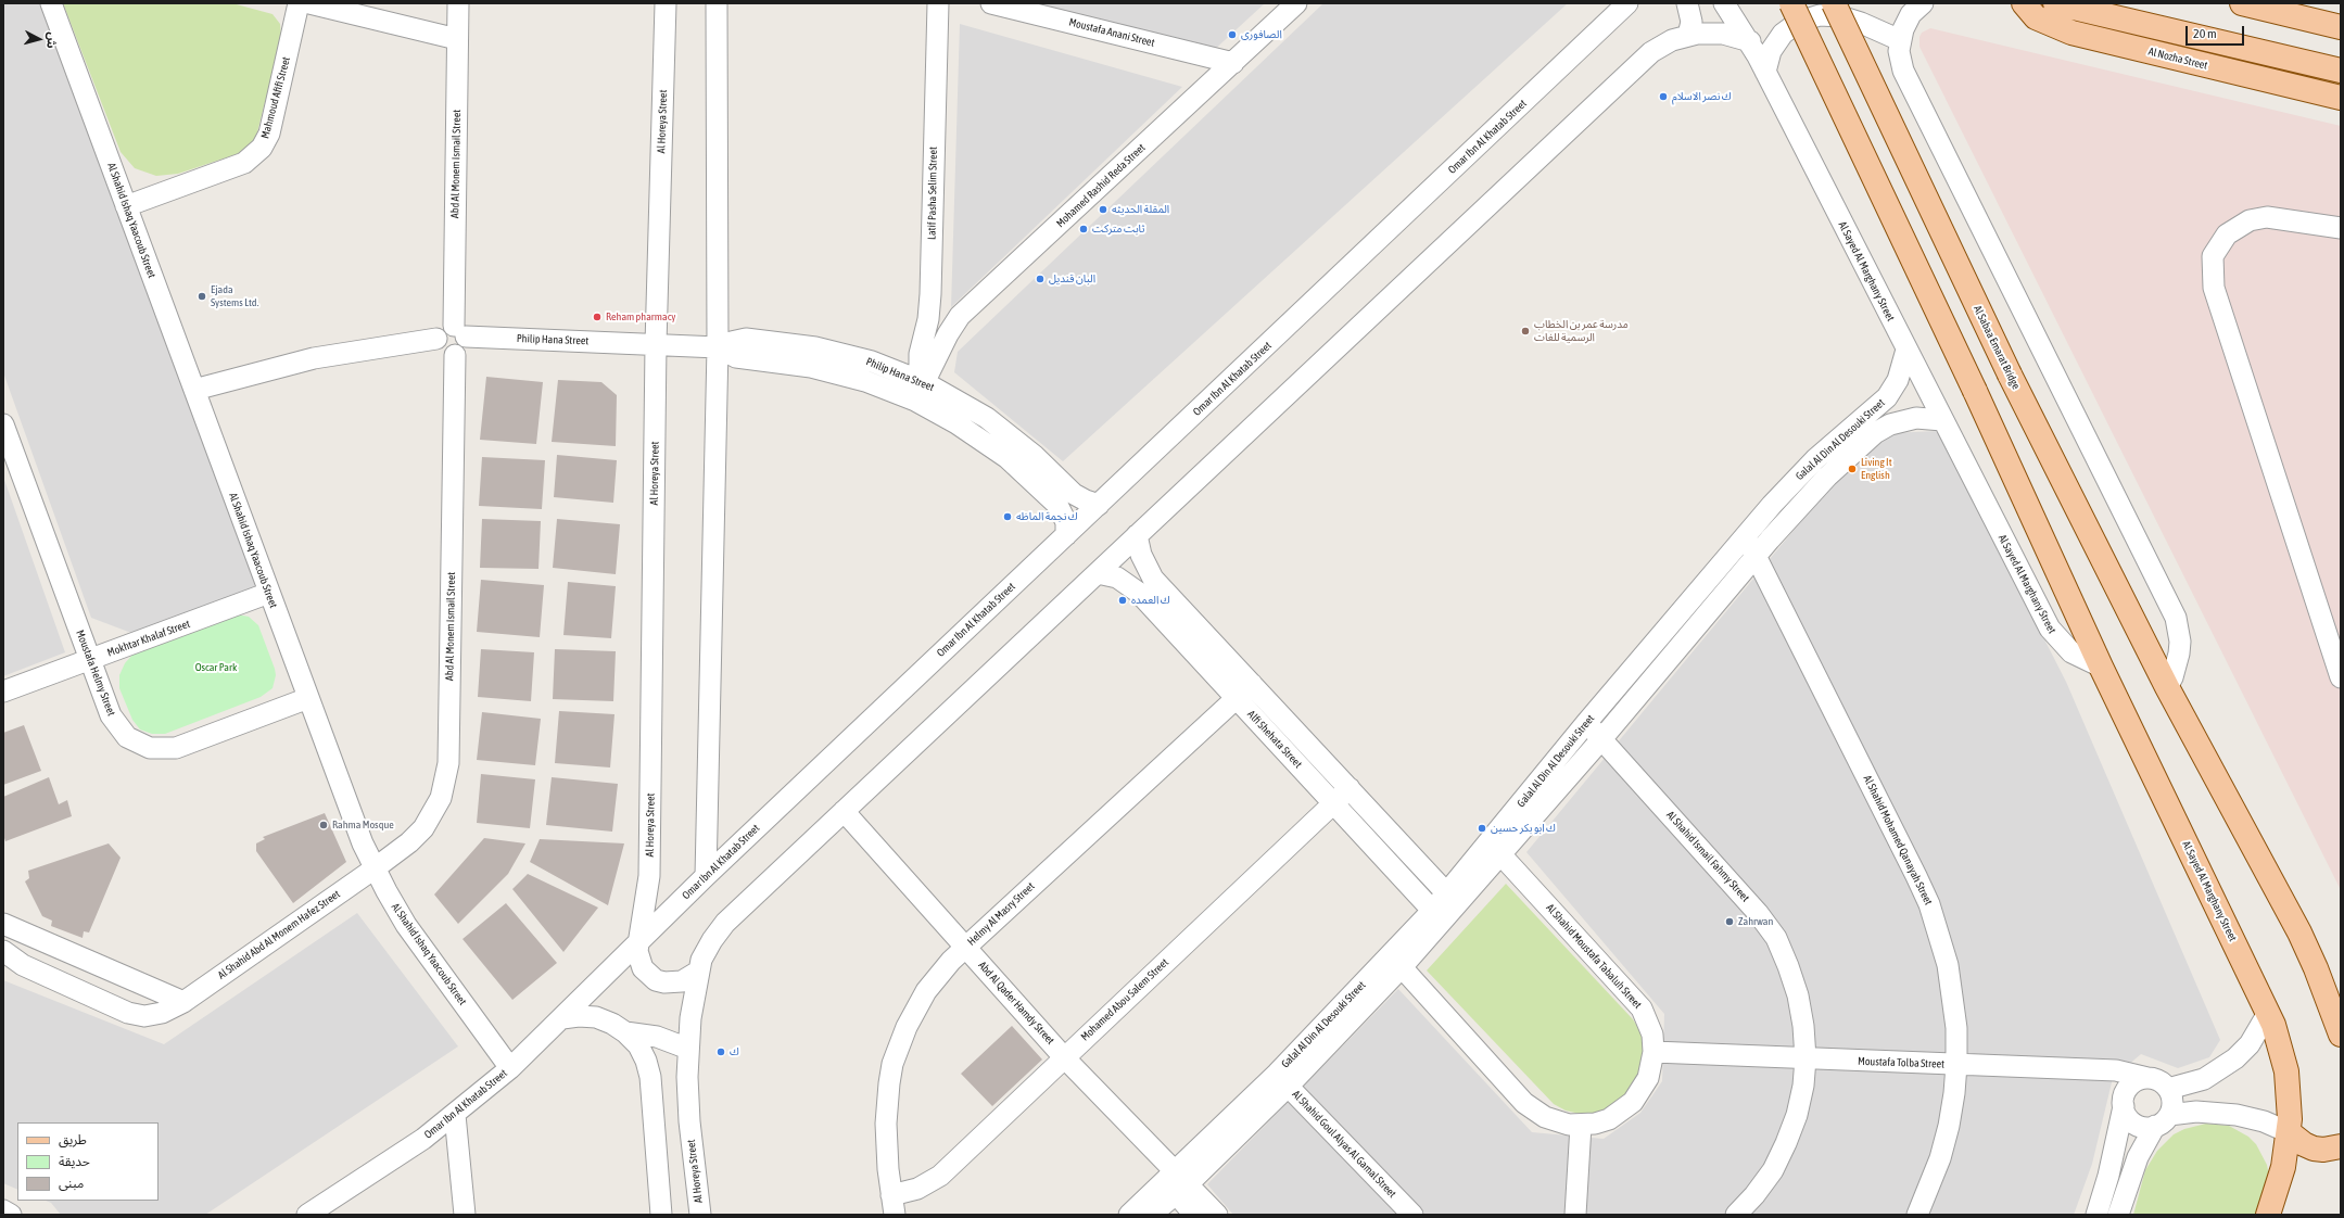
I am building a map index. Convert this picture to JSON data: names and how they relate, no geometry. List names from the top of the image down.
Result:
{
  "streets": {
    "main road": ["Al Nozha Street", "Al Sayed Al Marghany Street", "Al Sabaa Emarat Bridge"],
    "street": [
      "Moustafa Anani Street",
      "Mahmoud Afifi Street",
      "Al Horeya Street",
      "Omar Ibn Al Khatab Street",
      "Abd Al Monem Ismail Street",
      "Mohamed Rashid Reda Street",
      "Latif Pasha Selim Street",
      "Al Shahid Ishaq Yaacoub Street",
      "Philip Hana Street",
      "Galal Al Din Al Desouki Street",
      "Mokhtar Khalaf Street",
      "Moustafa Helmy Street",
      "Alfi Shehata Street",
      "Al Shahid Mohamed Qanayah Street",
      "Al Shahid Ismail Fahmy Street",
      "Helmy Al Masry Street",
      "Al Shahid Abd Al Monem Hafez Street",
      "Al Shahid Moustafa Tabaluh Street",
      "Mohamed Abou Salem Street",
      "Abd Al Qader Hamdy Street",
      "Moustafa Tolba Street",
      "Al Shahid Goul Alyas Al Gamal Street"
    ]
  },
  "crossings": [
    ["Moustafa Anani Street", "Mohamed Rashid Reda Street"],
    ["Mahmoud Afifi Street", "Al Shahid Ishaq Yaacoub Street"],
    ["Al Horeya Street", "Omar Ibn Al Khatab Street"],
    ["Al Horeya Street", "Philip Hana Street"],
    ["Omar Ibn Al Khatab Street", "Al Shahid Ishaq Yaacoub Street"],
    ["Omar Ibn Al Khatab Street", "Philip Hana Street"],
    ["Abd Al Monem Ismail Street", "Al Shahid Ishaq Yaacoub Street"],
    ["Abd Al Monem Ismail Street", "Philip Hana Street"],
    ["Abd Al Monem Ismail Street", "Al Shahid Abd Al Monem Hafez Street"],
    ["Mohamed Rashid Reda Street", "Latif Pasha Selim Street"],
    ["Mohamed Rashid Reda Street", "Philip Hana Street"],
    ["Latif Pasha Selim Street", "Philip Hana Street"],
    ["Al Shahid Ishaq Yaacoub Street", "Mokhtar Khalaf Street"],
    ["Al Shahid Ishaq Yaacoub Street", "Moustafa Helmy Street"],
    ["Al Shahid Ishaq Yaacoub Street", "Al Shahid Abd Al Monem Hafez Street"],
    ["Al Sayed Al Marghany Street", "Galal Al Din Al Desouki Street"],
    ["Galal Al Din Al Desouki Street", "Alfi Shehata Street"],
    ["Galal Al Din Al Desouki Street", "Al Shahid Mohamed Qanayah Street"],
    ["Galal Al Din Al Desouki Street", "Al Shahid Ismail Fahmy Street"],
    ["Galal Al Din Al Desouki Street", "Al Shahid Moustafa Tabaluh Street"],
    ["Galal Al Din Al Desouki Street", "Abd Al Qader Hamdy Street"],
    ["Galal Al Din Al Desouki Street", "Al Shahid Goul Alyas Al Gamal Street"],
    ["Mokhtar Khalaf Street", "Moustafa Helmy Street"],
    ["Alfi Shehata Street", "Helmy Al Masry Street"],
    ["Alfi Shehata Street", "Mohamed Abou Salem Street"],
    ["Al Shahid Mohamed Qanayah Street", "Moustafa Tolba Street"],
    ["Al Shahid Ismail Fahmy Street", "Moustafa Tolba Street"],
    ["Helmy Al Masry Street", "Mohamed Abou Salem Street"],
    ["Helmy Al Masry Street", "Abd Al Qader Hamdy Street"],
    ["Al Shahid Moustafa Tabaluh Street", "Moustafa Tolba Street"],
    ["Mohamed Abou Salem Street", "Abd Al Qader Hamdy Street"]
  ],
  "parks": ["Oscar Park"],
  "places": [
    "الصافورى",
    "ك نصر الاسلام",
    "المقلة الحديثه",
    "ثابت متركت",
    "البان قنديل",
    "Ejada Systems Ltd.",
    "Reham pharmacy",
    "مدرسة عمر بن الخطاب الرسمية للغات",
    "Living It English",
    "ك نجمة الماظه",
    "ك العمده",
    "Rahma Mosque",
    "ك ابو بكر حسين",
    "Zahrwan",
    "ك"
  ],
  "legend": ["طريق", "حديقة", "مبنى"],
  "scale_bar": "20 m",
  "north": "right"
}
